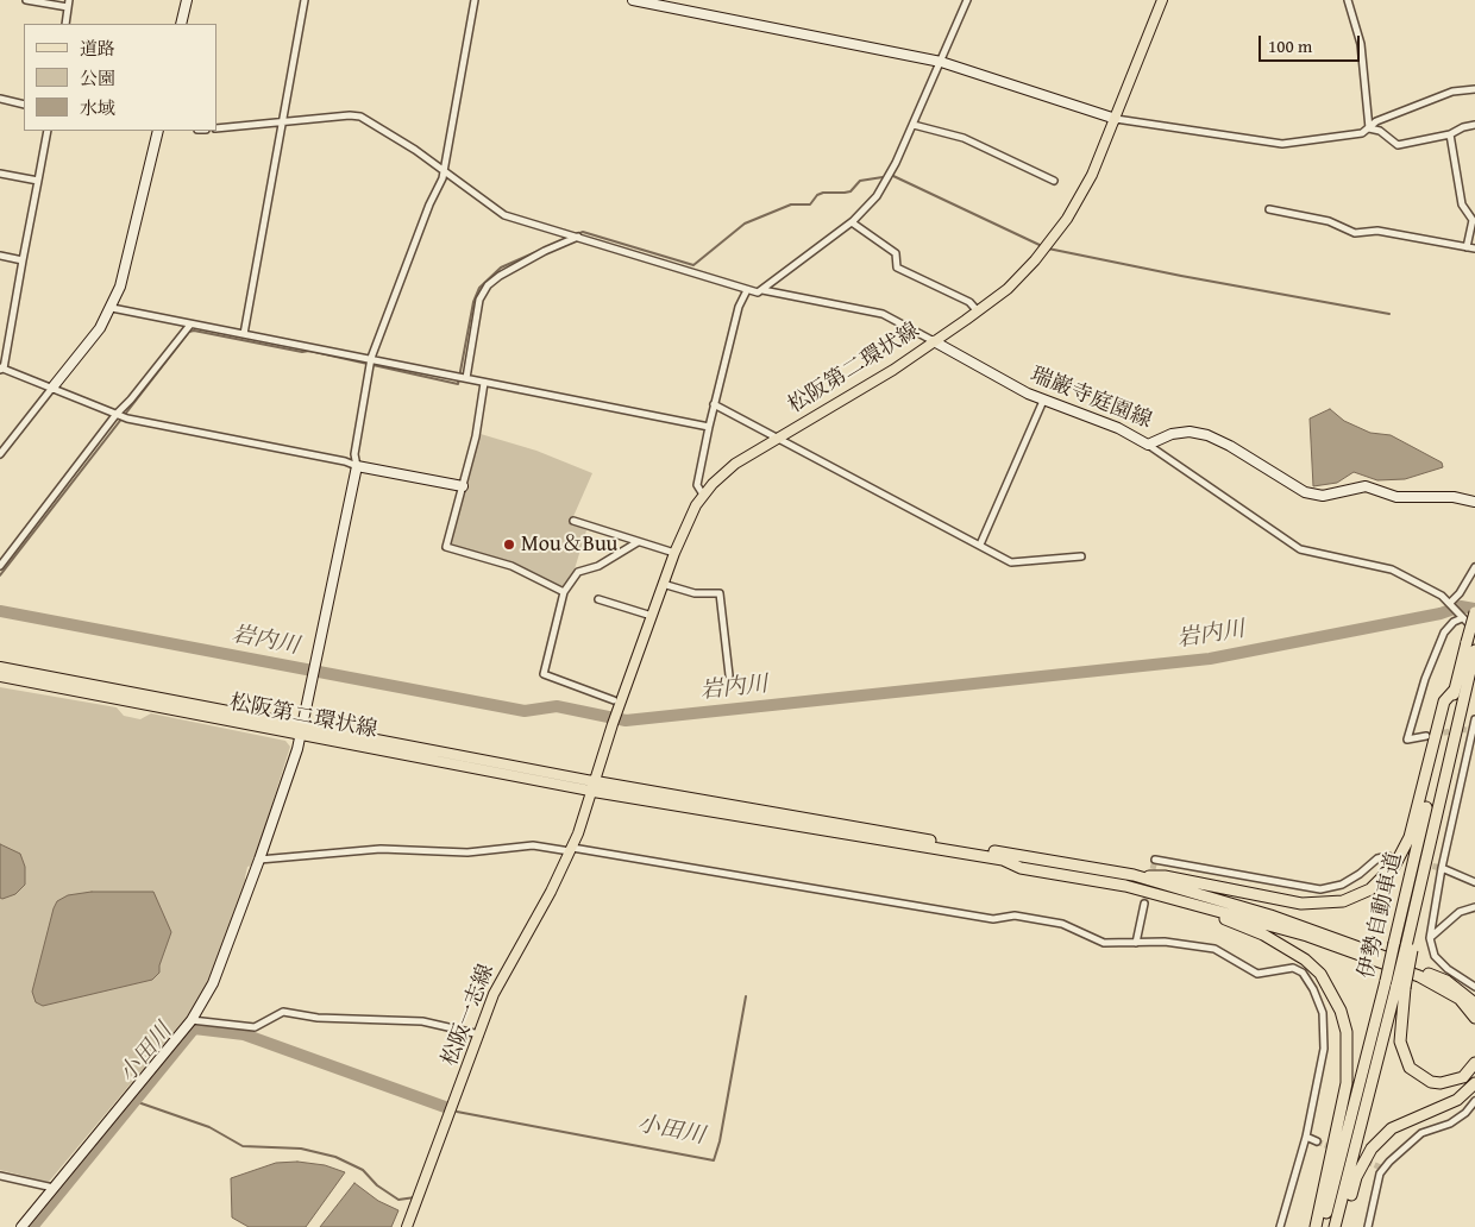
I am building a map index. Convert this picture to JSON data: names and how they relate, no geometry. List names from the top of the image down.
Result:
{
  "streets": {
    "highway": ["伊勢自動車道"],
    "main road": ["松阪第二環状線", "松阪一志線"],
    "street": ["瑞巌寺庭園線"]
  },
  "crossings": [
    ["松阪第二環状線", "瑞巌寺庭園線"],
    ["松阪第二環状線", "松阪一志線"]
  ],
  "water": ["岩内川", "小田川"],
  "places": ["Mou＆Buu"],
  "legend": ["道路", "公園", "水域"],
  "scale_bar": "100 m"
}
